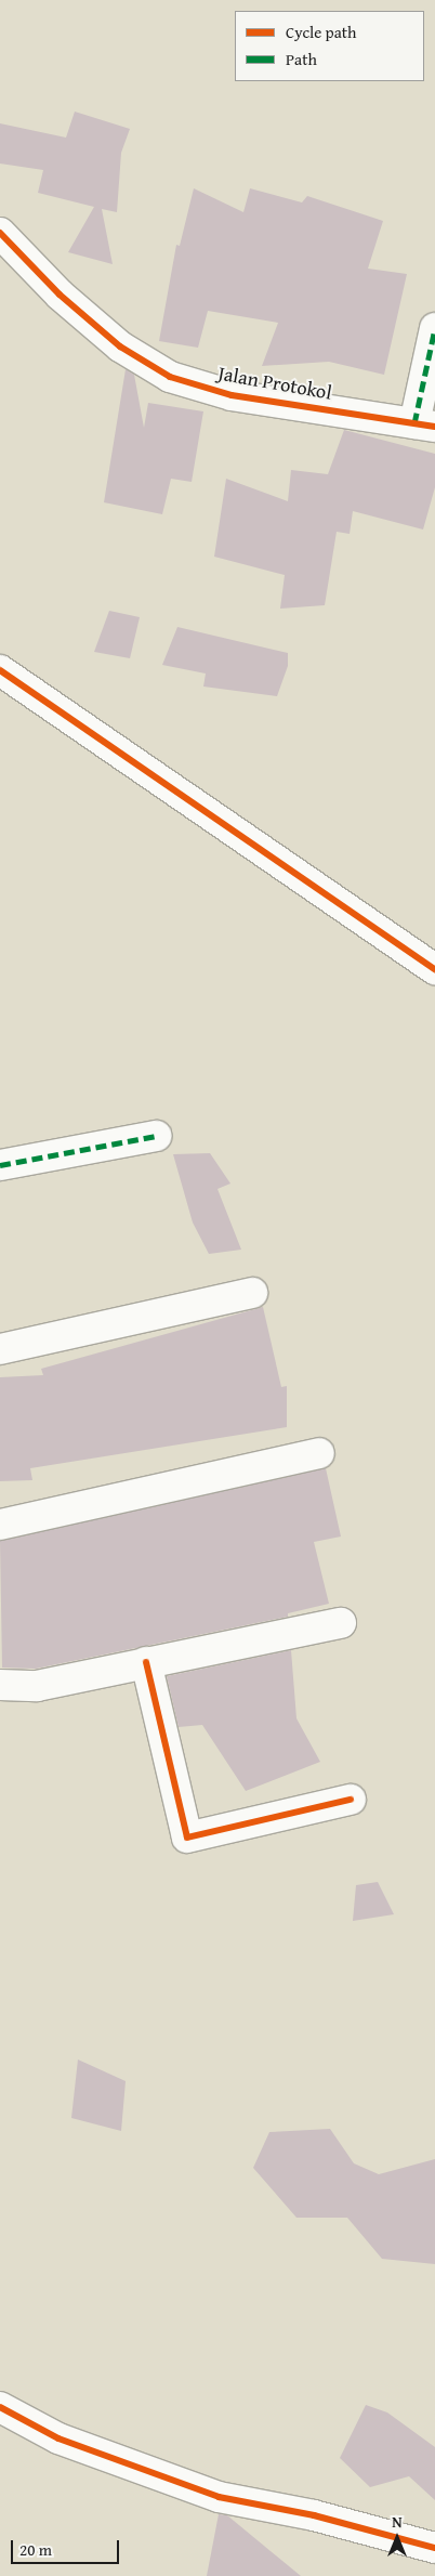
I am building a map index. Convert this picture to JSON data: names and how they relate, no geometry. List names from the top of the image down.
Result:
{
  "streets": {
    "street": ["Jalan Protokol"]
  },
  "legend": ["Cycle path", "Path"],
  "scale_bar": "20 m",
  "north": "top"
}
